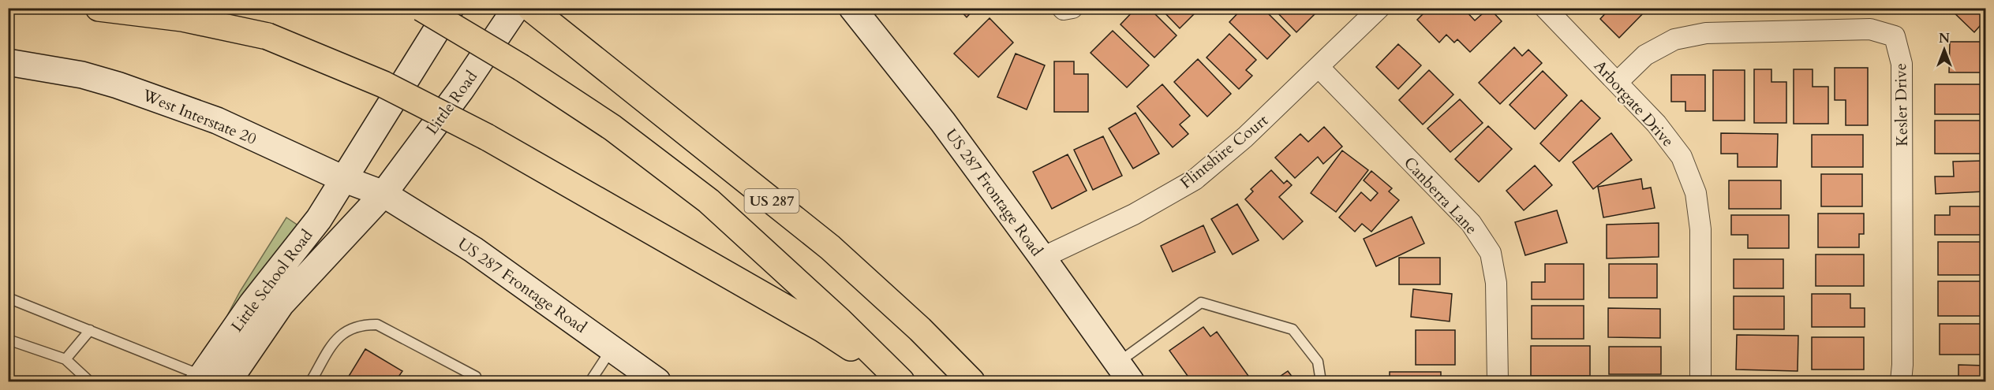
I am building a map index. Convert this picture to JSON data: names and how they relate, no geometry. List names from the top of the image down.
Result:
{
  "streets": {
    "highway": ["US 287"],
    "main road": [
      "Little Road",
      "West Interstate 20",
      "US 287 Frontage Road",
      "Little School Road"
    ],
    "street": [
      "Arborgate Drive",
      "Kesler Drive",
      "Flintshire Court",
      "Canberra Lane"
    ]
  },
  "crossings": [
    ["Little Road", "West Interstate 20"],
    ["Little Road", "US 287 Frontage Road"],
    ["Little Road", "Little School Road"],
    ["Arborgate Drive", "Kesler Drive"],
    ["West Interstate 20", "US 287 Frontage Road"],
    ["West Interstate 20", "Little School Road"],
    ["Flintshire Court", "US 287 Frontage Road"],
    ["Flintshire Court", "Canberra Lane"],
    ["US 287 Frontage Road", "Little School Road"]
  ],
  "north": "top"
}
